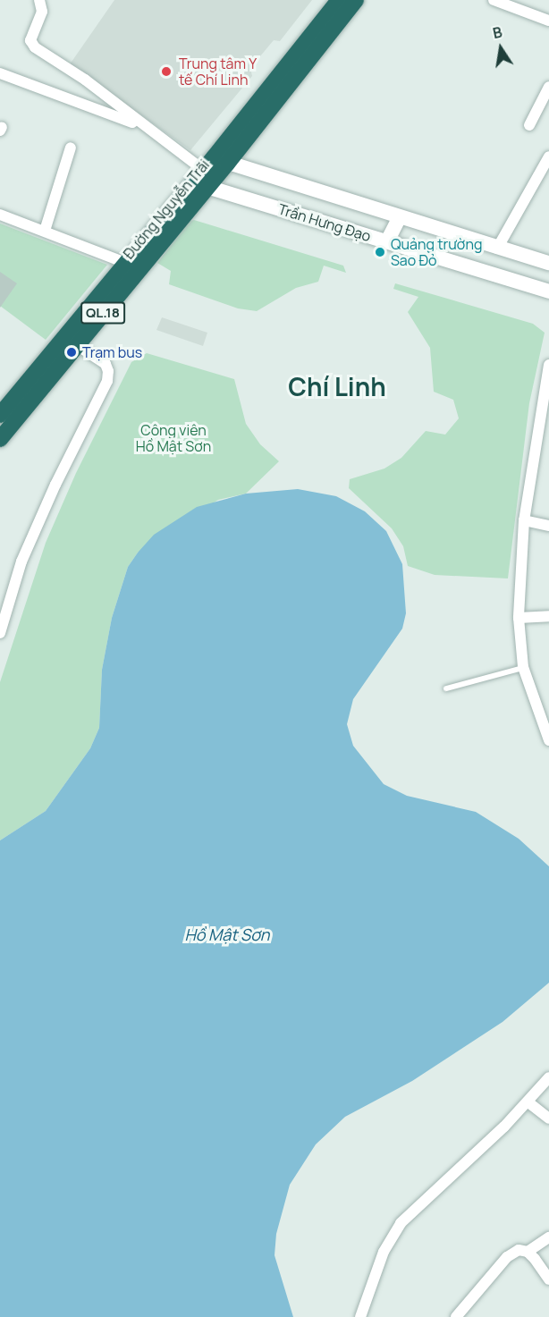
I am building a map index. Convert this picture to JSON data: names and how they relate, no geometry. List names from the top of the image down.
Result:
{
  "streets": {
    "highway": ["Đường Nguyễn Trãi", "QL.18"],
    "street": ["Trần Hưng Đạo"]
  },
  "crossings": [
    ["Đường Nguyễn Trãi", "Trần Hưng Đạo"]
  ],
  "districts": ["Chí Linh"],
  "water": ["Hồ Mật Sơn"],
  "parks": ["Công viên Hồ Mật Sơn"],
  "places": ["Trung tâm Y tế Chí Linh", "Quảng trường Sao Đỏ", "Trạm bus"],
  "north": "top"
}
